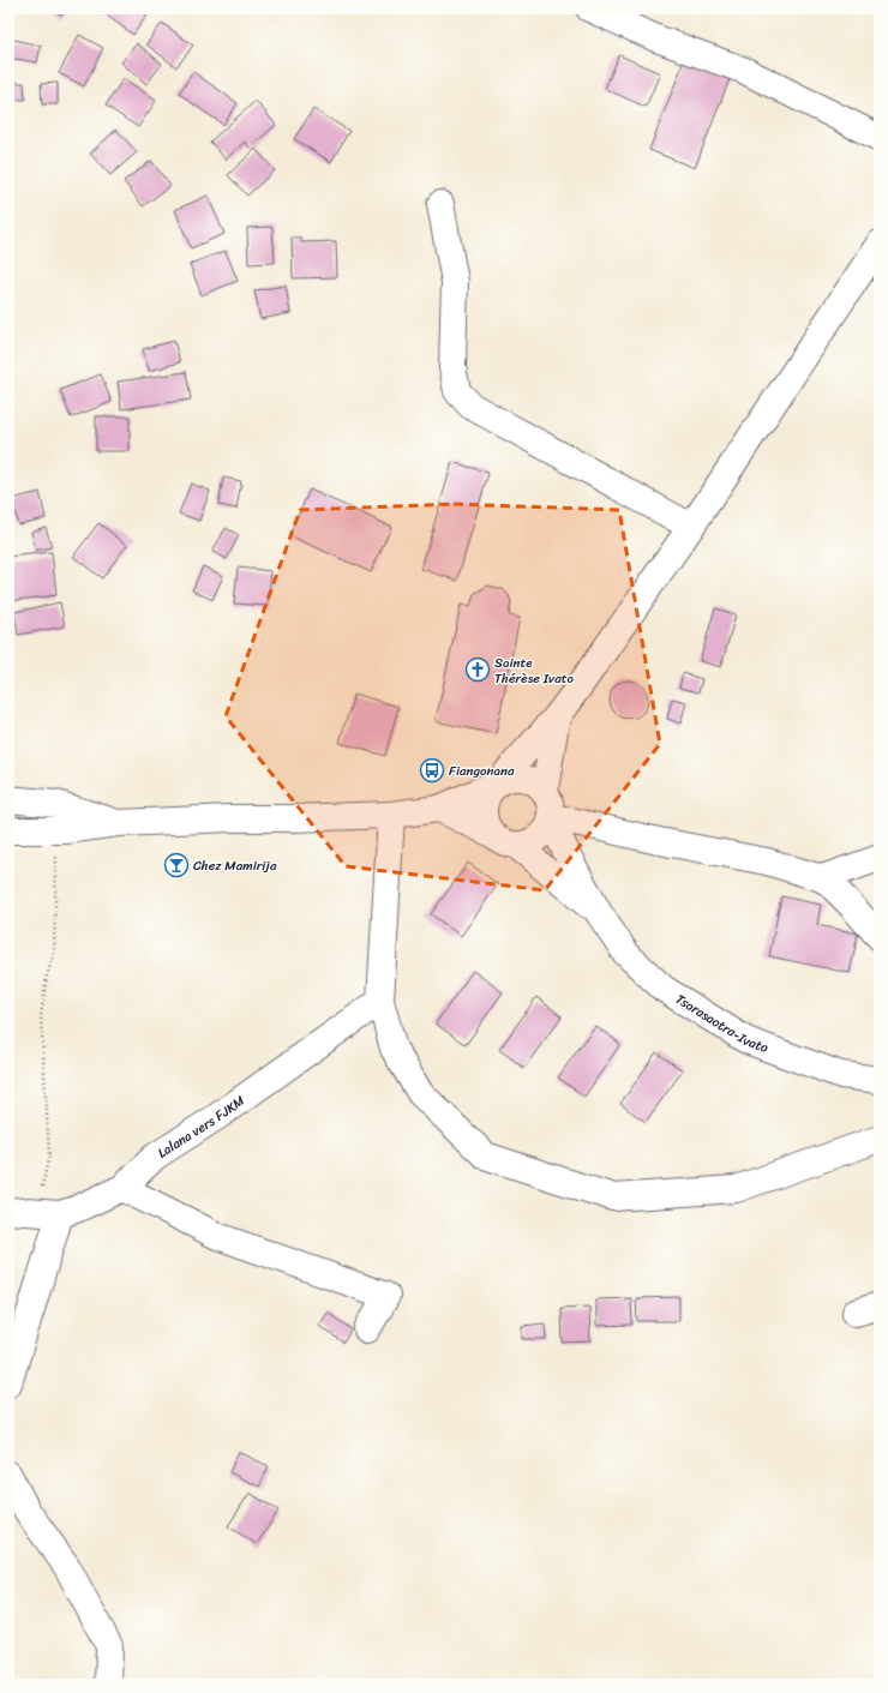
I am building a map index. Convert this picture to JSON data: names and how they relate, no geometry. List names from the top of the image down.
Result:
{
  "streets": {
    "street": ["Tsarasaotra-Ivato", "Lalana vers FJKM"]
  },
  "places": {
    "church": ["Sainte Thérèse Ivato"],
    "bus stop": ["Fiangonana"],
    "bar": ["Chez Mamirija"]
  }
}
